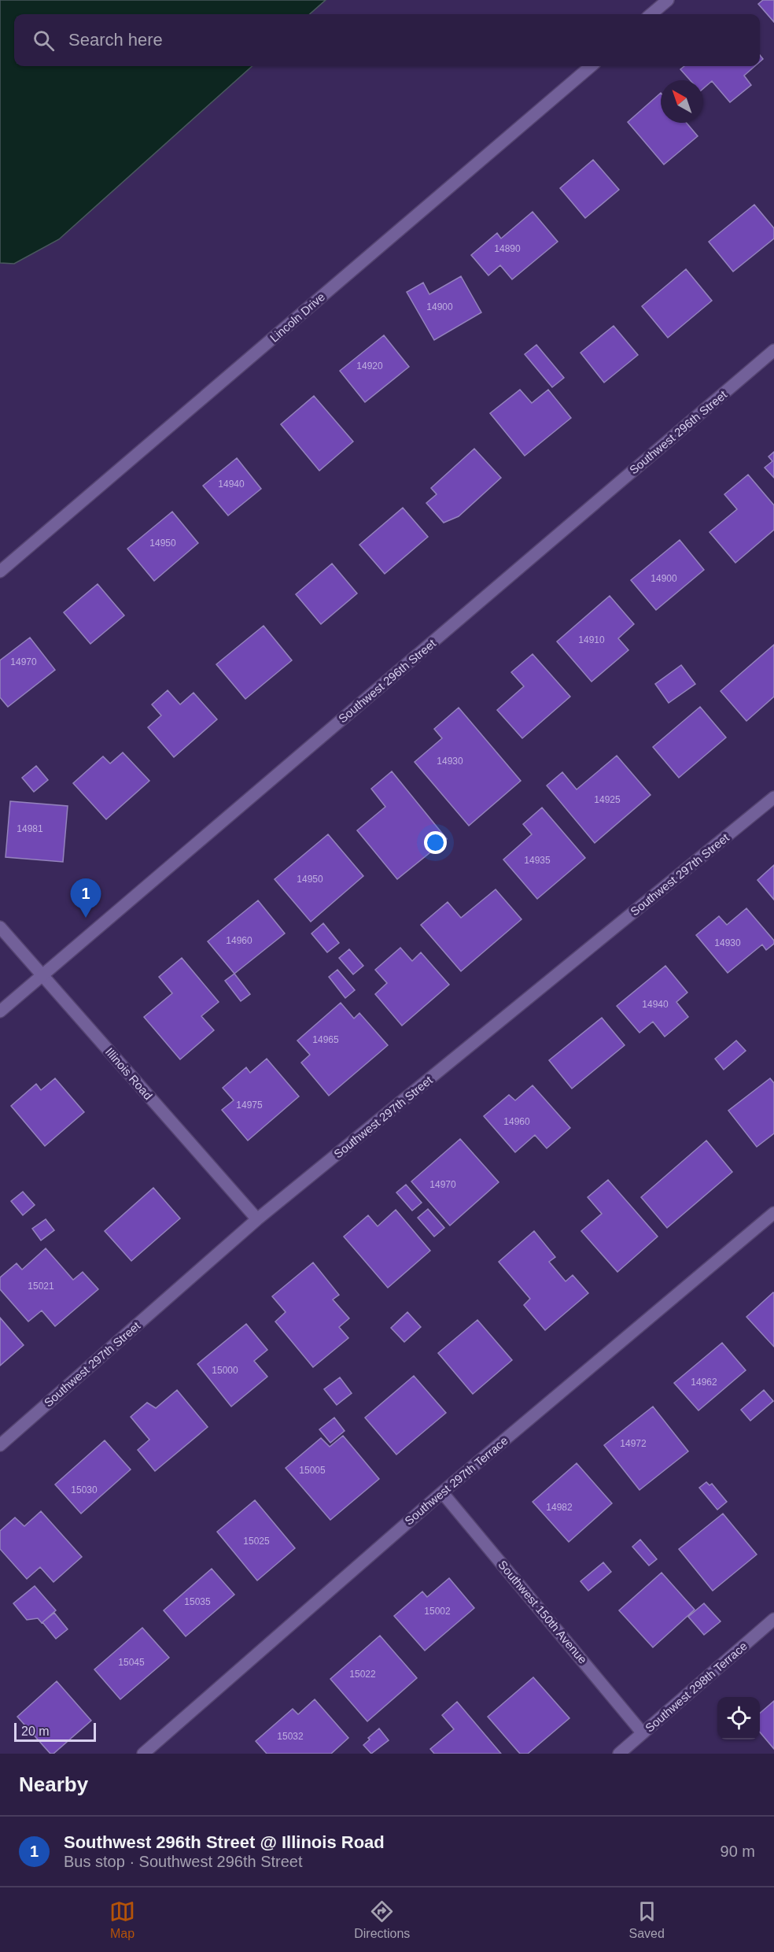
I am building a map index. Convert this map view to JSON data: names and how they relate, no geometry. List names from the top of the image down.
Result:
{
  "streets": {
    "street": [
      "Lincoln Drive",
      "Southwest 296th Street",
      "Southwest 297th Street",
      "Illinois Road",
      "Southwest 297th Terrace",
      "Southwest 150th Avenue",
      "Southwest 298th Terrace"
    ]
  },
  "crossings": [
    ["Southwest 296th Street", "Illinois Road"],
    ["Southwest 297th Street", "Illinois Road"],
    ["Southwest 297th Terrace", "Southwest 150th Avenue"],
    ["Southwest 150th Avenue", "Southwest 298th Terrace"]
  ],
  "house_numbers": [
    "14890",
    "14900",
    "14920",
    "14940",
    "14950",
    "14900",
    "14910",
    "14970",
    "14930",
    "14925",
    "14981",
    "14935",
    "14950",
    "14960",
    "14930",
    "14940",
    "14965",
    "14975",
    "14960",
    "14970",
    "15021",
    "15000",
    "14962",
    "14972",
    "15005",
    "15030",
    "14982",
    "15025",
    "15035",
    "15002",
    "15045",
    "15022",
    "15032"
  ],
  "scale_bar": "20 m",
  "north": "top left",
  "page": {
    "search": "Search here",
    "pins": "1",
    "scale": "20 m",
    "heading": "Nearby",
    "list": [
      {
        "mark": "1",
        "name": "Southwest 296th Street @ Illinois Road",
        "note": "Bus stop · Southwest 296th Street",
        "value": "90 m"
      }
    ],
    "nav": ["Map", "Directions", "Saved"]
  }
}
